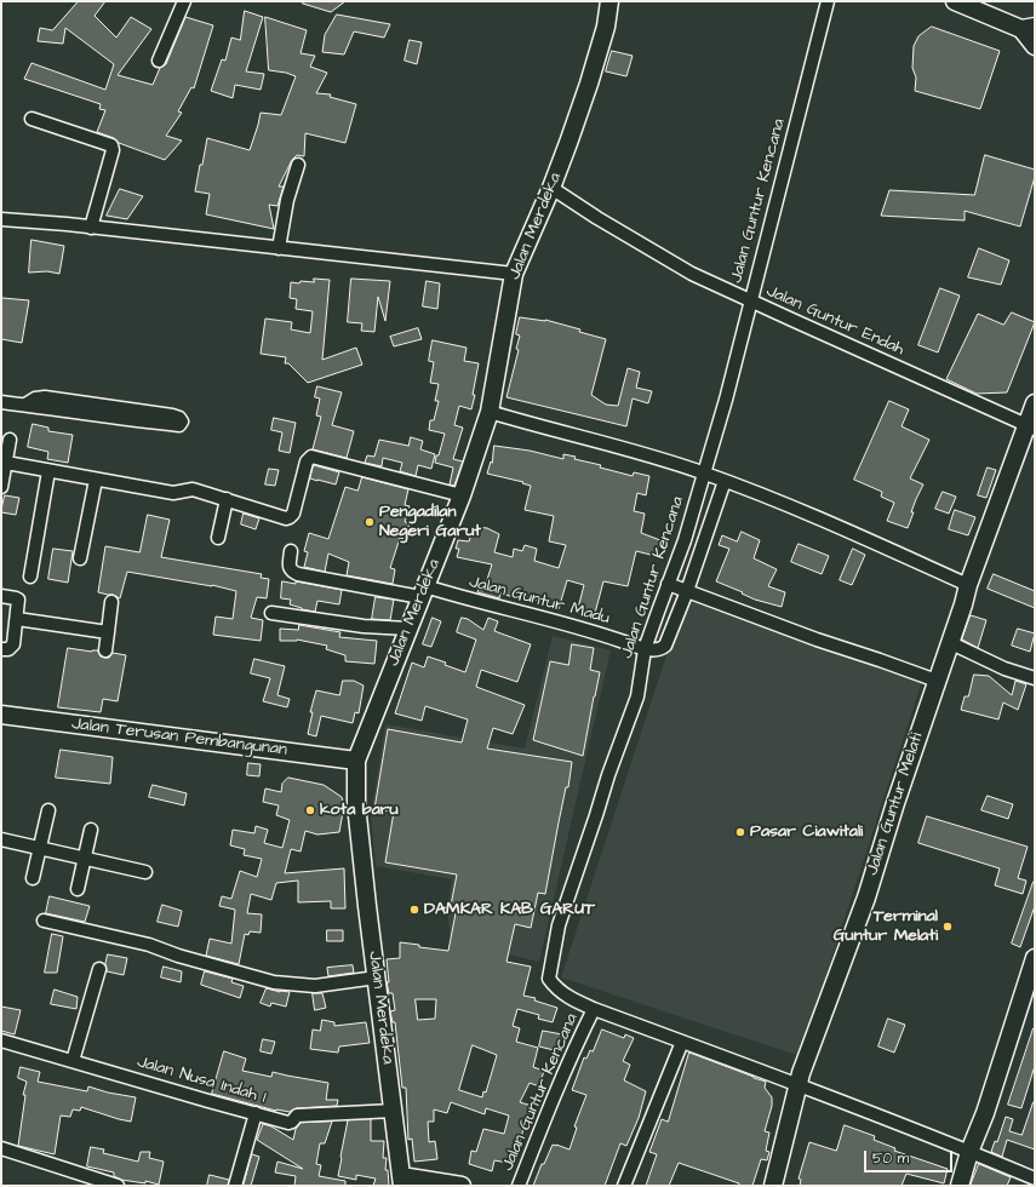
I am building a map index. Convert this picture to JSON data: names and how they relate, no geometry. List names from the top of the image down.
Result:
{
  "streets": {
    "street": [
      "Jalan Guntur Kencana",
      "Jalan Merdeka",
      "Jalan Guntur Endah",
      "Jalan Guntur Madu",
      "Jalan Terusan Pembangunan",
      "Jalan Guntur Melati",
      "Jalan Nusa Indah 1"
    ]
  },
  "crossings": [
    ["Jalan Guntur Kencana", "Jalan Guntur Endah"],
    ["Jalan Guntur Kencana", "Jalan Guntur Madu"],
    ["Jalan Merdeka", "Jalan Guntur Endah"],
    ["Jalan Merdeka", "Jalan Guntur Madu"],
    ["Jalan Merdeka", "Jalan Terusan Pembangunan"],
    ["Jalan Merdeka", "Jalan Nusa Indah 1"],
    ["Jalan Guntur Endah", "Jalan Guntur Melati"]
  ],
  "places": [
    "Pengadilan Negeri Garut",
    "kota baru",
    "Pasar Ciawitali",
    "DAMKAR KAB GARUT",
    "Terminal Guntur Melati"
  ],
  "scale_bar": "50 m"
}
